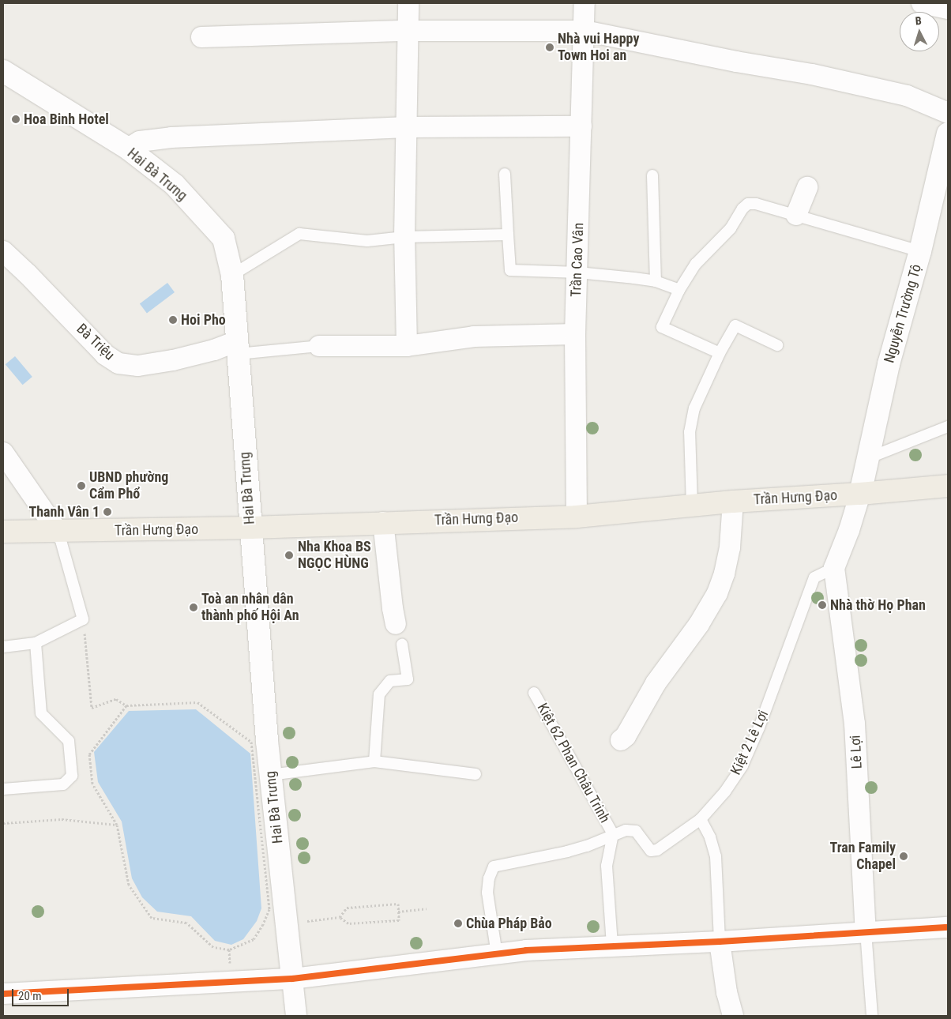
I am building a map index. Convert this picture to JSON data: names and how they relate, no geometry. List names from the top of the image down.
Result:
{
  "streets": {
    "main road": ["Trần Hưng Đạo"],
    "street": [
      "Hai Bà Trưng",
      "Trần Cao Vân",
      "Nguyễn Trường Tộ",
      "Bà Triệu",
      "Lê Lợi"
    ],
    "lane": ["Kiệt 2 Lê Lợi", "Kiệt 62 Phan Châu Trinh"]
  },
  "crossings": [
    ["Hai Bà Trưng", "Bà Triệu"],
    ["Hai Bà Trưng", "Trần Hưng Đạo"],
    ["Trần Cao Vân", "Trần Hưng Đạo"],
    ["Nguyễn Trường Tộ", "Trần Hưng Đạo"],
    ["Nguyễn Trường Tộ", "Lê Lợi"],
    ["Trần Hưng Đạo", "Lê Lợi"],
    ["Kiệt 2 Lê Lợi", "Lê Lợi"],
    ["Kiệt 2 Lê Lợi", "Kiệt 62 Phan Châu Trinh"]
  ],
  "places": [
    "Nhà vui Happy Town Hoi an",
    "Hoa Binh Hotel",
    "Hoi Pho",
    "UBND phường Cẩm Phổ",
    "Thanh Vân 1",
    "Nha Khoa BS NGỌC HÙNG",
    "Nhà thờ Họ Phan",
    "Toà an nhân dân thành phố Hội An",
    "Tran Family Chapel",
    "Chùa Pháp Bảo"
  ],
  "scale_bar": "20 m",
  "north": "top"
}
